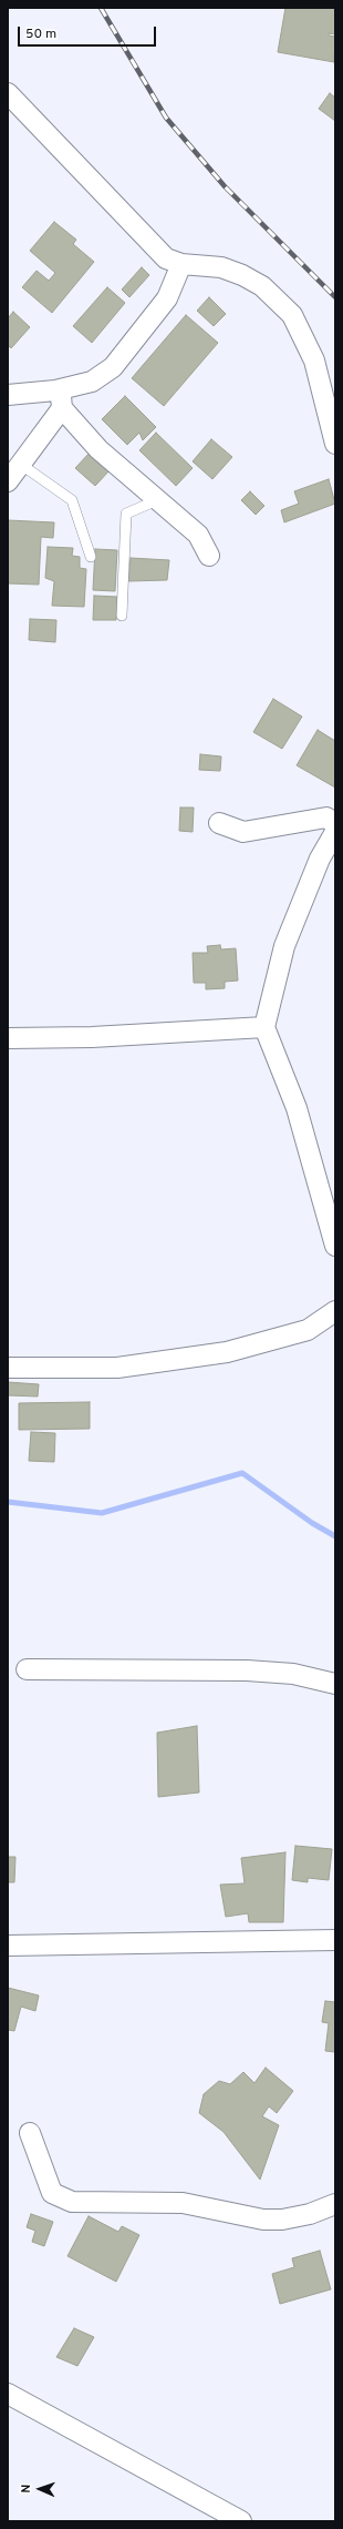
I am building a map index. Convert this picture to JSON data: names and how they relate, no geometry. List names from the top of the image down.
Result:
{
  "scale_bar": "50 m",
  "north": "left"
}
